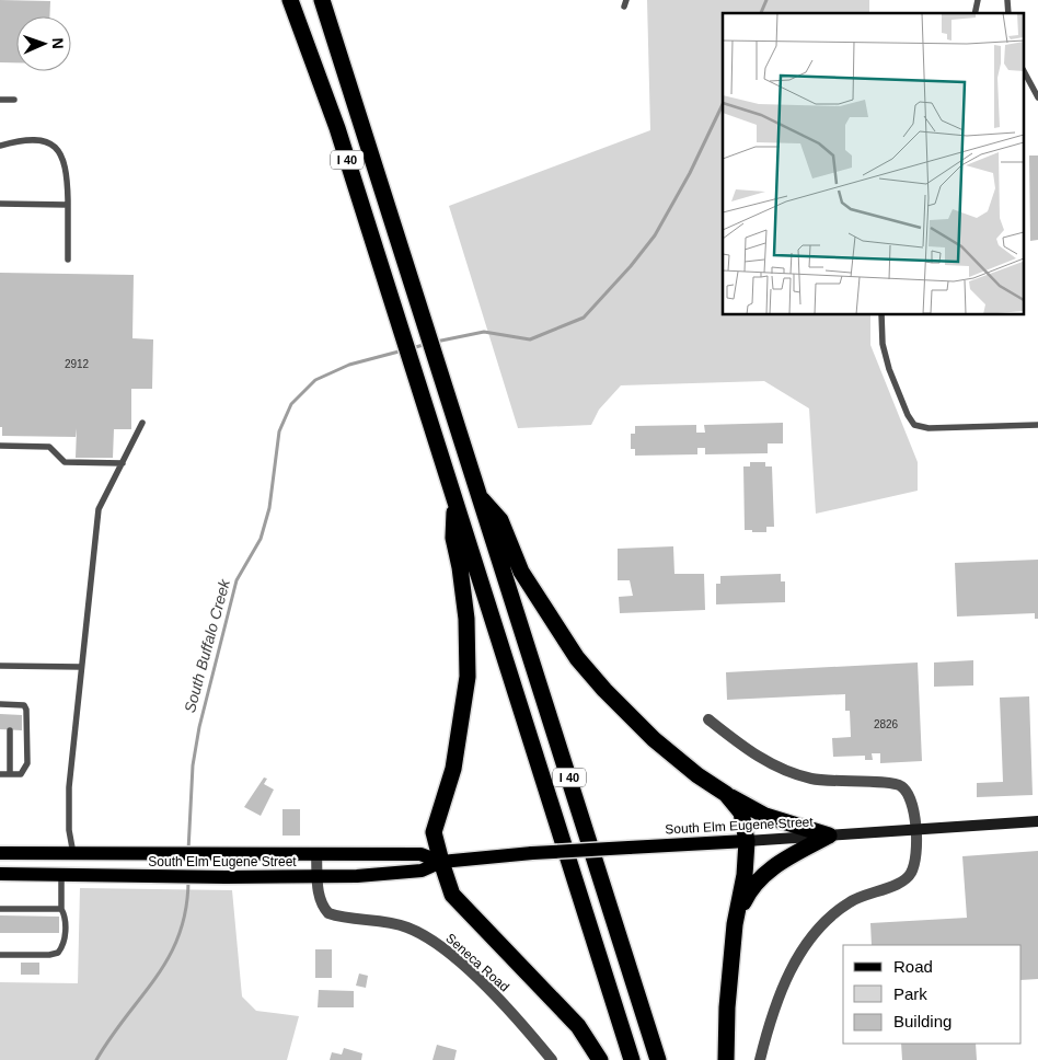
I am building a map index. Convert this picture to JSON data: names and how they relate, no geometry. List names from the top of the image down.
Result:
{
  "streets": {
    "highway": ["I 40"],
    "main road": ["South Elm Eugene Street"],
    "street": ["Seneca Road"]
  },
  "crossings": [
    ["South Elm Eugene Street", "Seneca Road"]
  ],
  "water": ["South Buffalo Creek"],
  "house_numbers": ["2912", "2826"],
  "legend": ["Road", "Park", "Building"],
  "north": "right"
}
